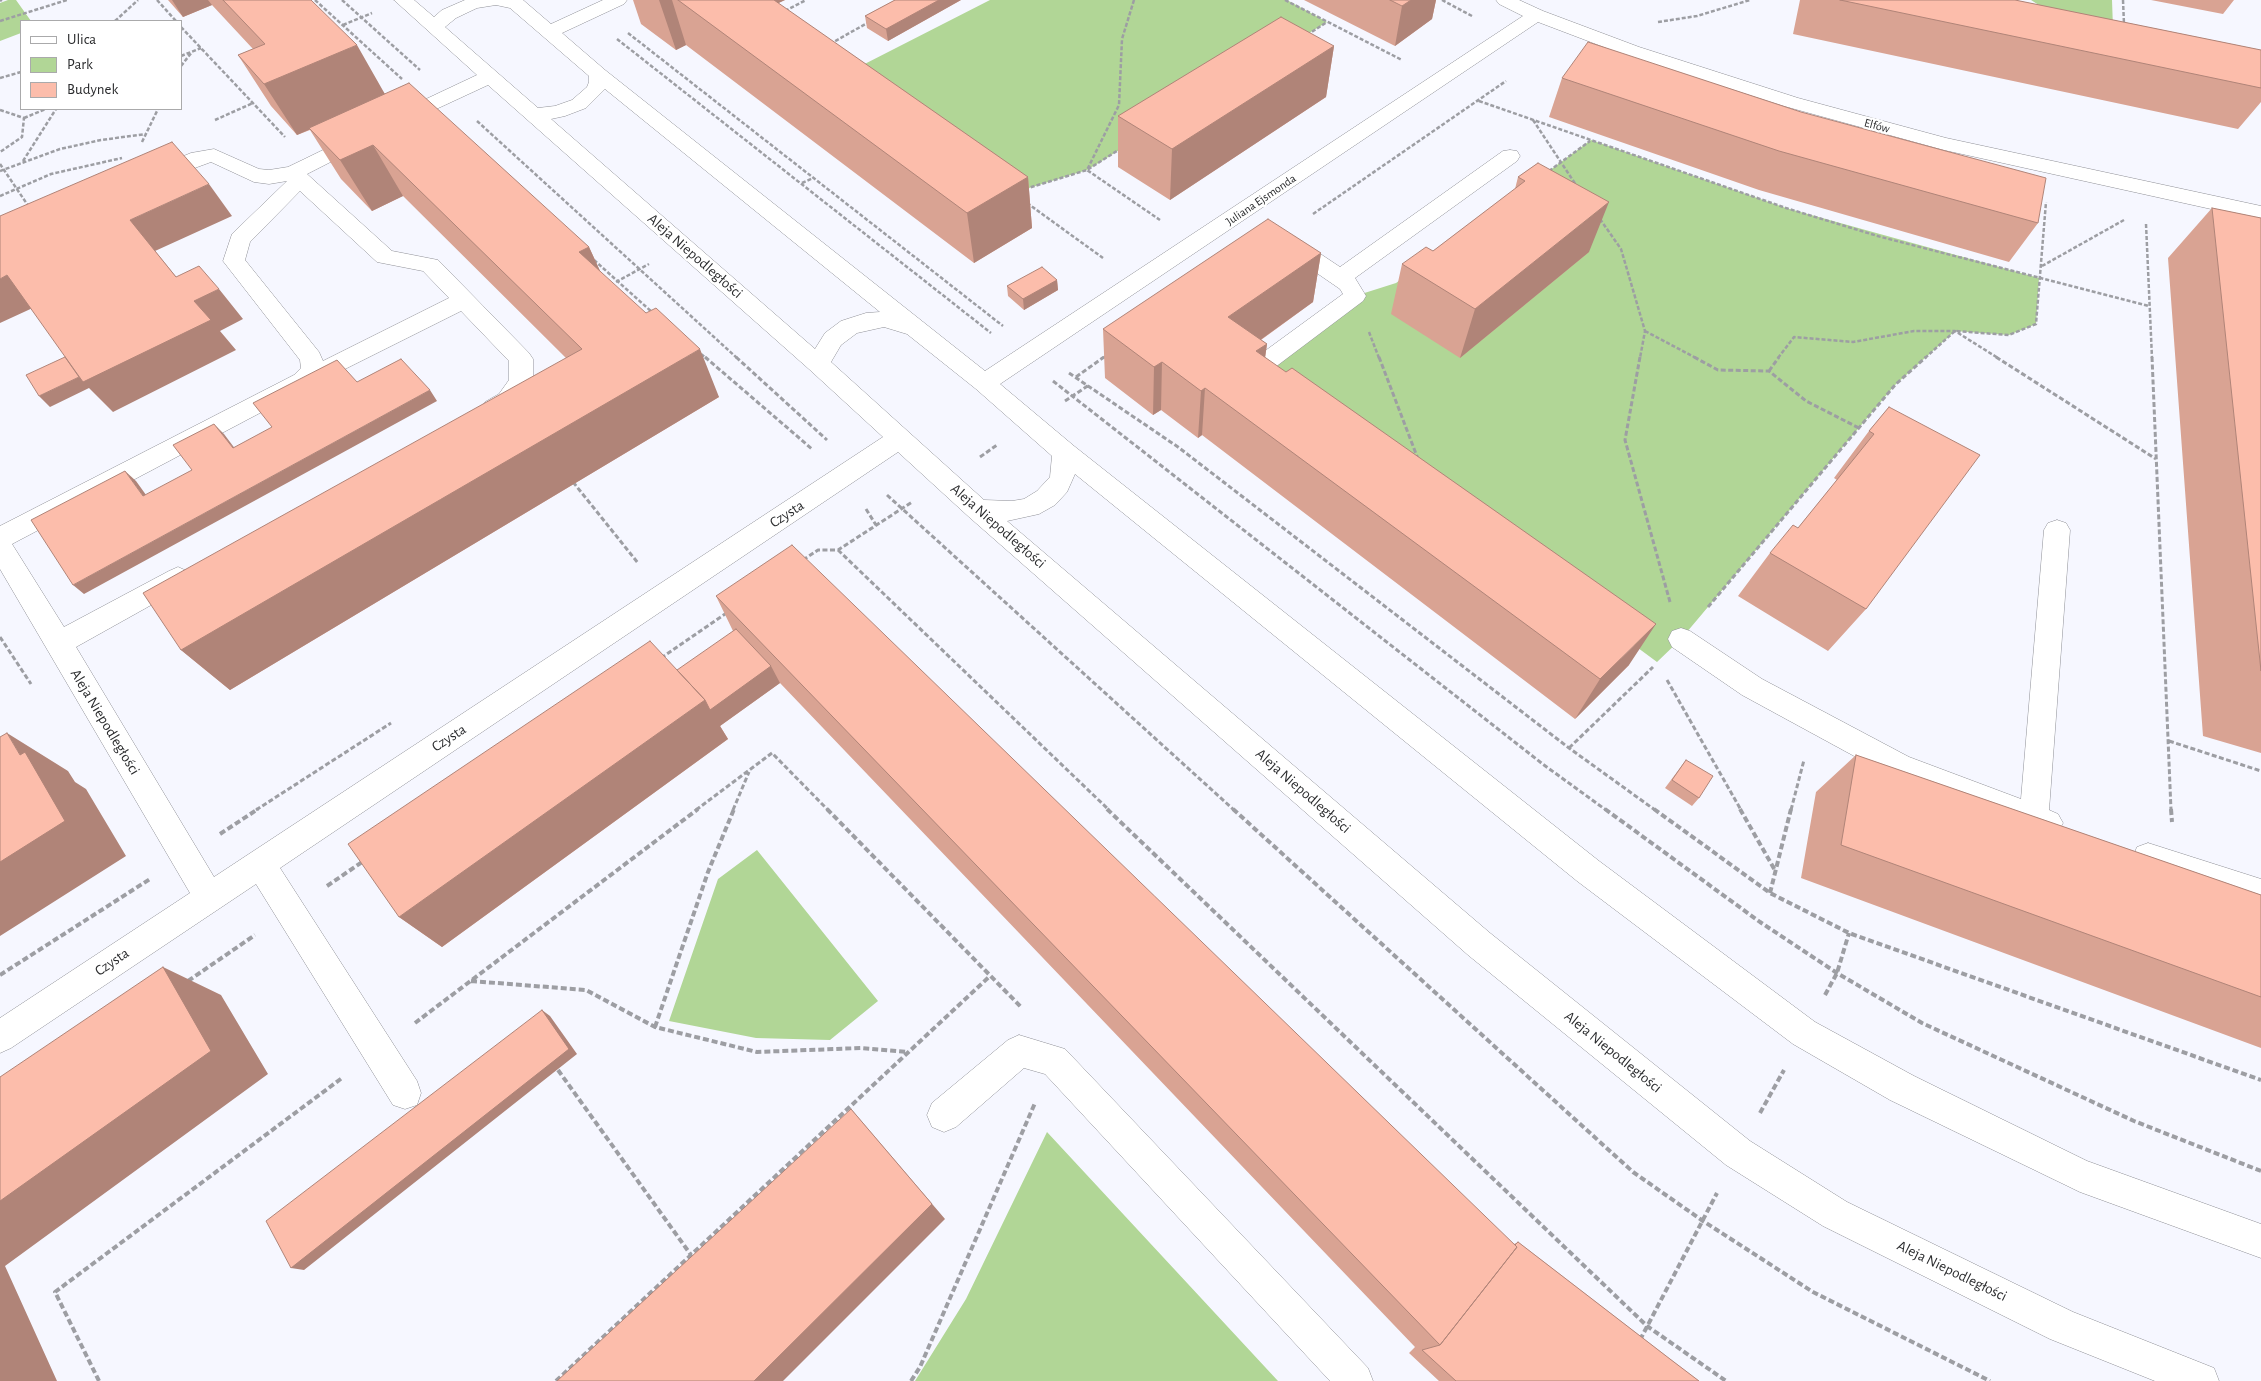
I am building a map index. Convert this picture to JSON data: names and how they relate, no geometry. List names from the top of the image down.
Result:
{
  "streets": {
    "street": [
      "Elfów",
      "Juliana Ejsmonda",
      "Aleja Niepodległości",
      "Czysta"
    ]
  },
  "crossings": [
    ["Elfów", "Juliana Ejsmonda"],
    ["Aleja Niepodległości", "Czysta"]
  ],
  "legend": ["Ulica", "Park", "Budynek"]
}
